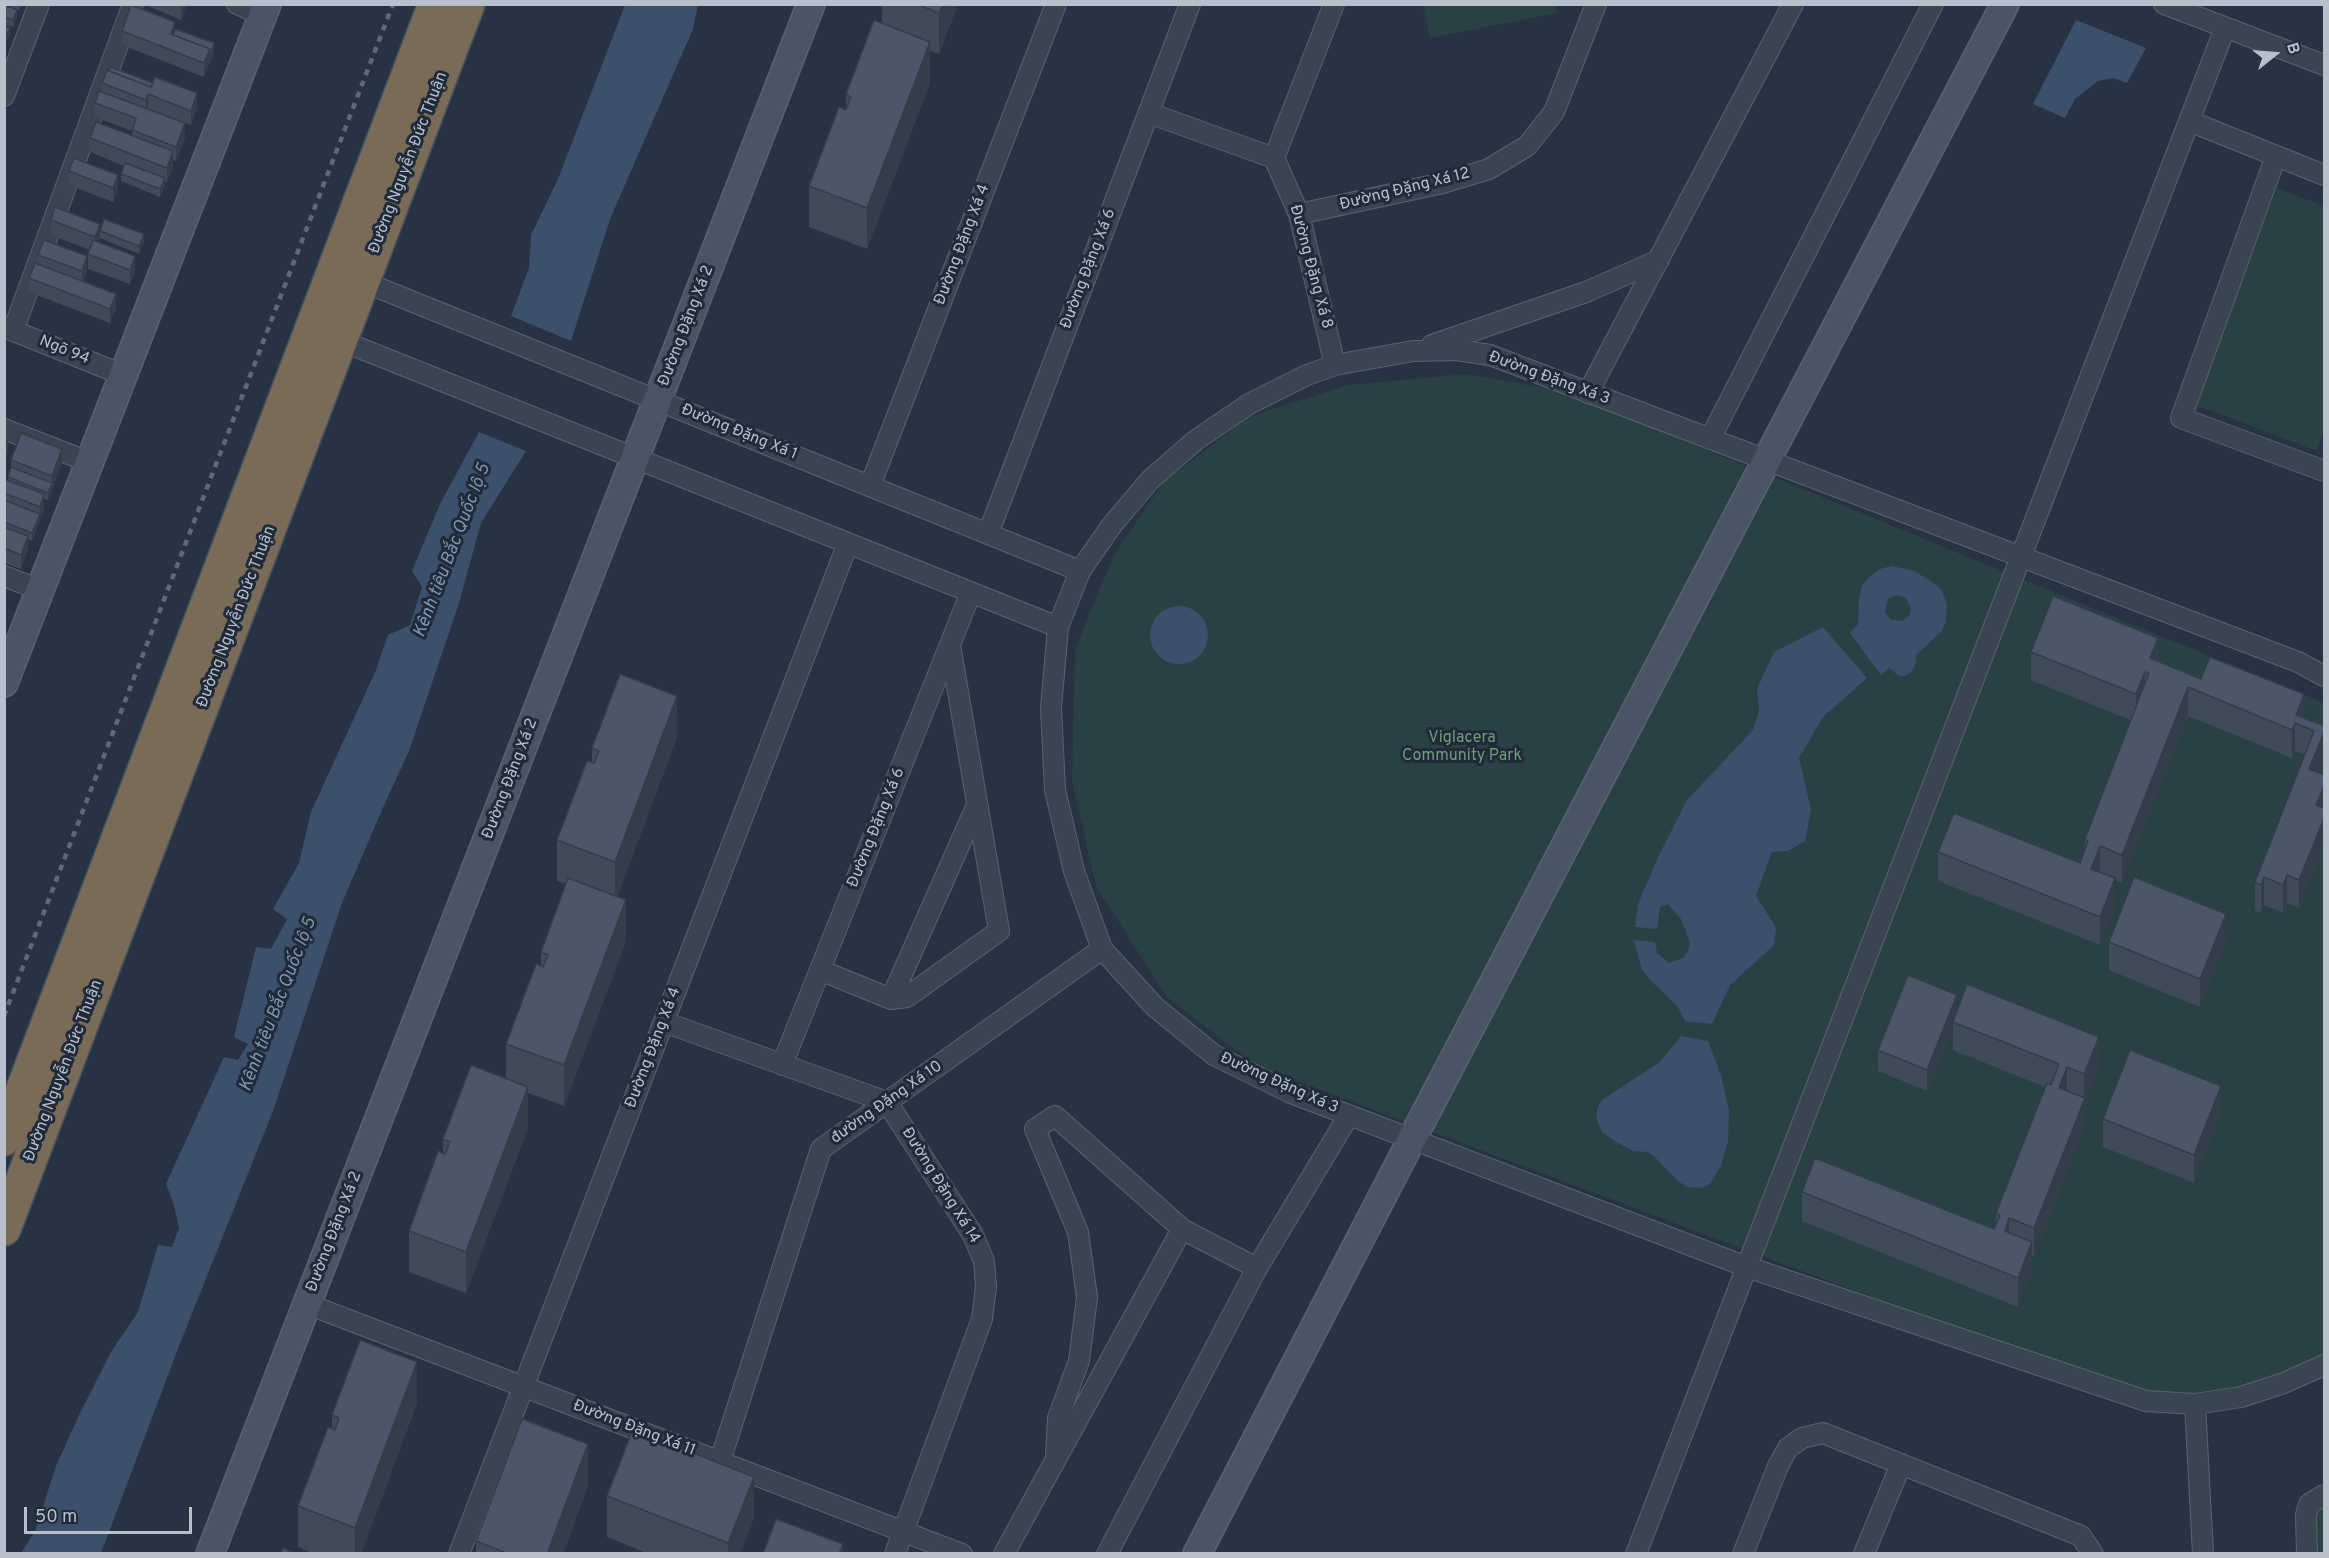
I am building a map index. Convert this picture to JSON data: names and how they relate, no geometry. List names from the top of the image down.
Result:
{
  "streets": {
    "highway": ["Đường Nguyễn Đức Thuận"],
    "street": [
      "Đường Đặng Xá 12",
      "Đường Đặng Xá 4",
      "Đường Đặng Xá 8",
      "Đường Đặng Xá 6",
      "Đường Đặng Xá 2",
      "Ngõ 94",
      "Đường Đặng Xá 3",
      "Đường Đặng Xá 1",
      "đường Đặng Xá 10",
      "Đường Đặng Xá 14",
      "Đường Đặng Xá 11"
    ]
  },
  "crossings": [
    ["Đường Nguyễn Đức Thuận", "Đường Đặng Xá 1"],
    ["Đường Đặng Xá 12", "Đường Đặng Xá 8"],
    ["Đường Đặng Xá 4", "Đường Đặng Xá 1"],
    ["Đường Đặng Xá 4", "Đường Đặng Xá 11"],
    ["Đường Đặng Xá 8", "Đường Đặng Xá 3"],
    ["Đường Đặng Xá 6", "Đường Đặng Xá 1"],
    ["Đường Đặng Xá 2", "Đường Đặng Xá 1"],
    ["Đường Đặng Xá 2", "Đường Đặng Xá 11"],
    ["Đường Đặng Xá 3", "Đường Đặng Xá 1"],
    ["Đường Đặng Xá 3", "đường Đặng Xá 10"],
    ["đường Đặng Xá 10", "Đường Đặng Xá 14"],
    ["đường Đặng Xá 10", "Đường Đặng Xá 11"],
    ["Đường Đặng Xá 14", "Đường Đặng Xá 11"]
  ],
  "water": ["Kênh tiêu Bắc Quốc lộ 5"],
  "parks": ["Viglacera Community Park"],
  "scale_bar": "50 m",
  "north": "right"
}
